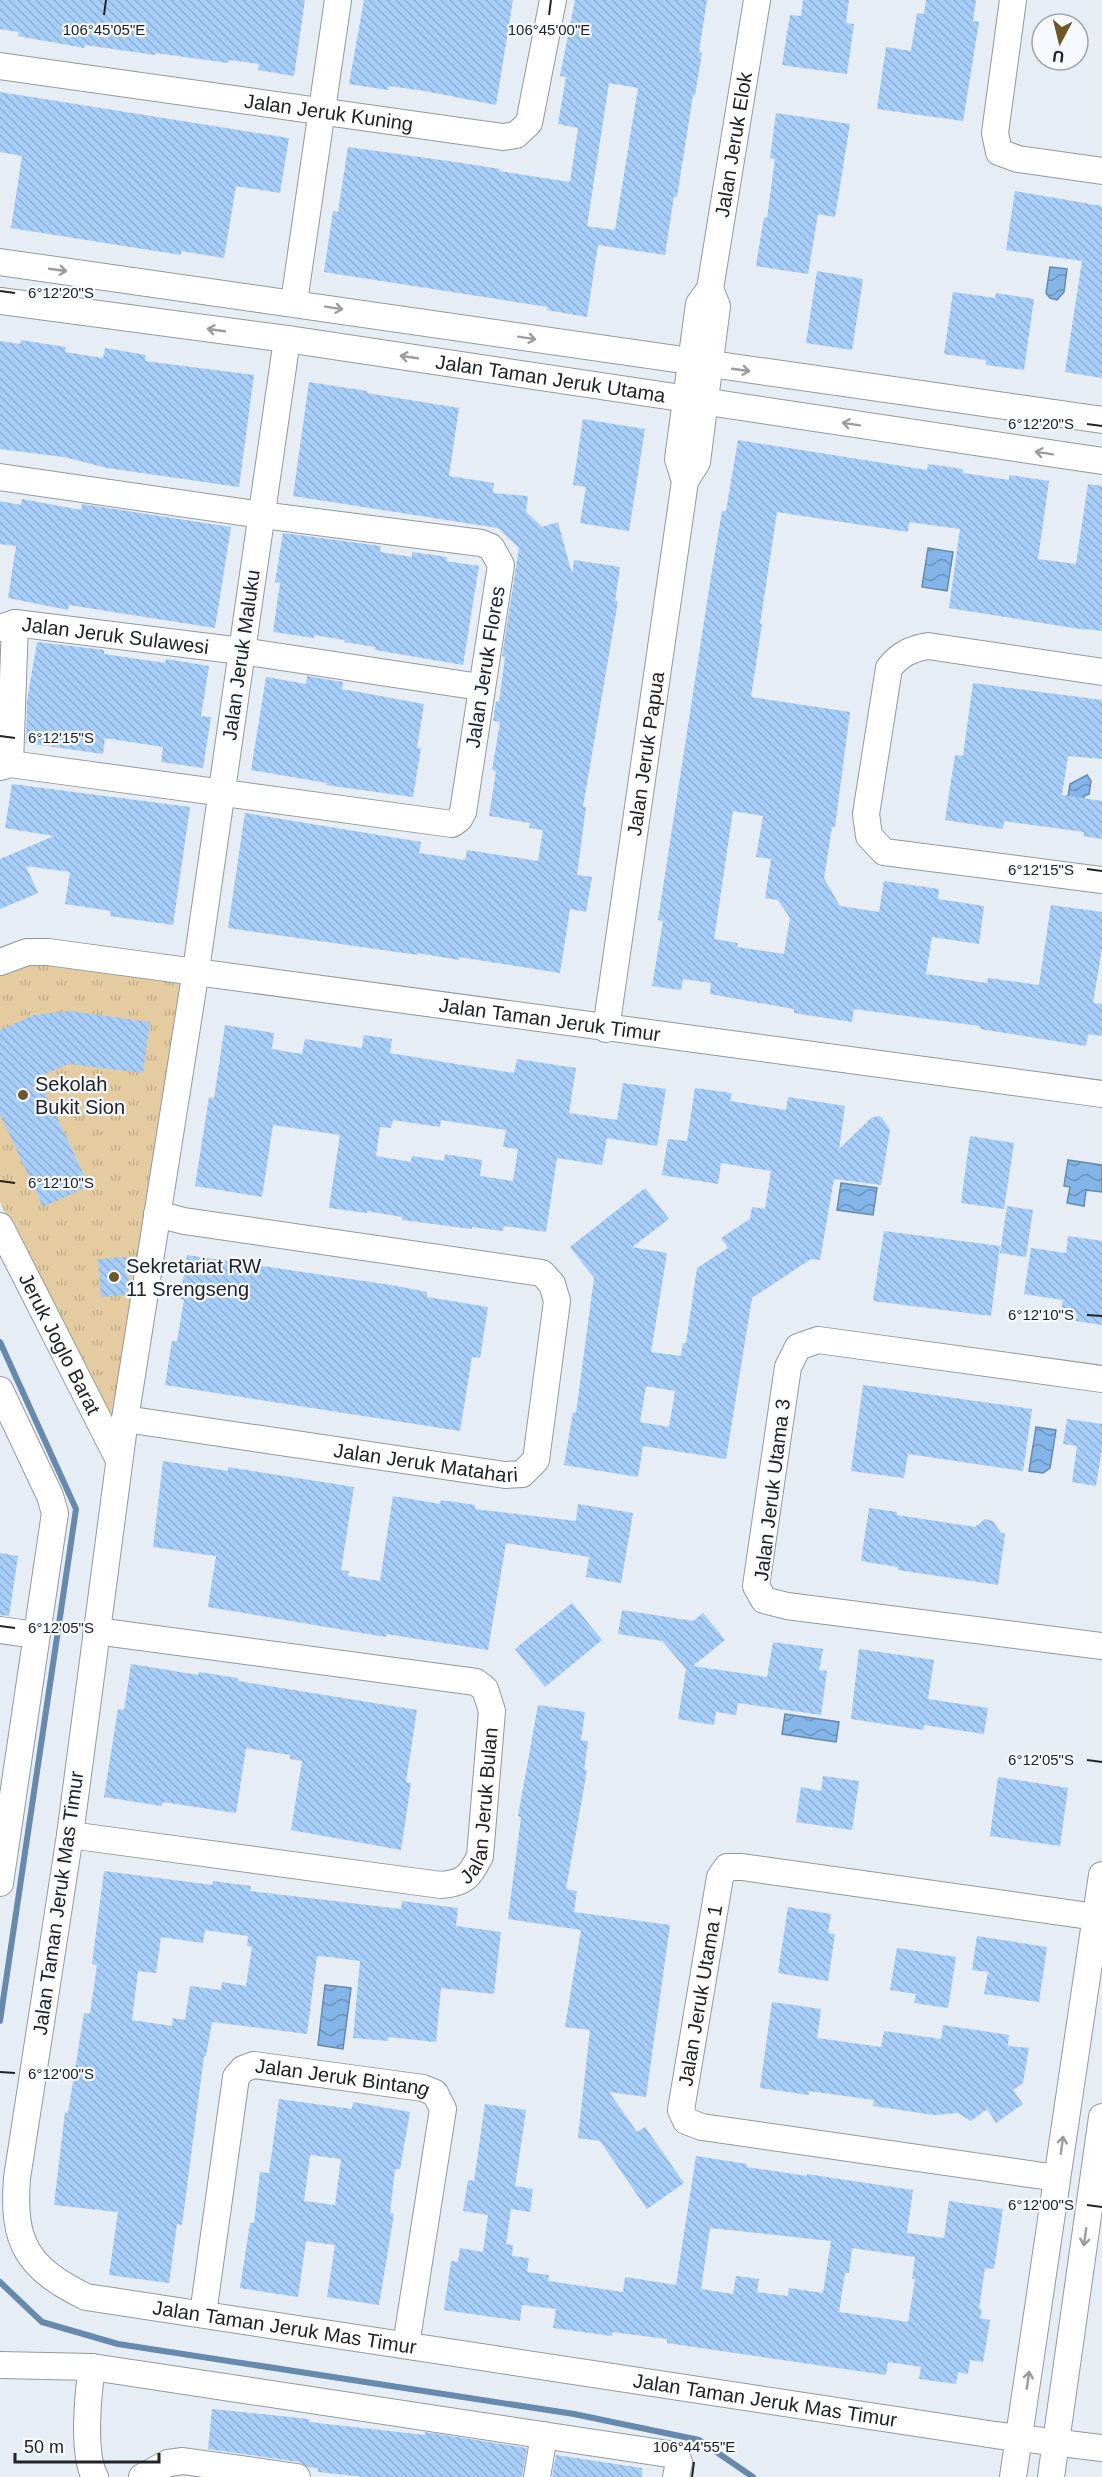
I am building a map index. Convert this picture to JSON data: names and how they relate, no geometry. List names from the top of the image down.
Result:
{
  "streets": {
    "street": [
      "Jalan Jeruk Kuning",
      "Jalan Jeruk Elok",
      "Jalan Taman Jeruk Utama",
      "Jalan Jeruk Sulawesi",
      "Jalan Jeruk Maluku",
      "Jalan Jeruk Flores",
      "Jalan Jeruk Papua",
      "Jalan Taman Jeruk Timur",
      "Jeruk Joglo Barat",
      "Jalan Jeruk Matahari",
      "Jalan Jeruk Utama 3",
      "Jalan Jeruk Bulan",
      "Jalan Taman Jeruk Mas Timur",
      "Jalan Jeruk Utama 1",
      "Jalan Jeruk Bintang"
    ]
  },
  "crossings": [
    ["Jalan Jeruk Elok", "Jalan Taman Jeruk Utama"],
    ["Jalan Jeruk Elok", "Jalan Jeruk Papua"],
    ["Jalan Taman Jeruk Utama", "Jalan Jeruk Maluku"],
    ["Jalan Taman Jeruk Utama", "Jalan Jeruk Papua"],
    ["Jalan Jeruk Sulawesi", "Jalan Jeruk Maluku"],
    ["Jalan Jeruk Sulawesi", "Jalan Jeruk Flores"],
    ["Jalan Jeruk Maluku", "Jalan Jeruk Flores"],
    ["Jalan Jeruk Maluku", "Jalan Taman Jeruk Timur"],
    ["Jalan Jeruk Maluku", "Jalan Taman Jeruk Mas Timur"],
    ["Jalan Jeruk Papua", "Jalan Taman Jeruk Timur"],
    ["Jalan Taman Jeruk Timur", "Jalan Taman Jeruk Mas Timur"],
    ["Jeruk Joglo Barat", "Jalan Taman Jeruk Mas Timur"],
    ["Jalan Jeruk Matahari", "Jalan Taman Jeruk Mas Timur"],
    ["Jalan Jeruk Bulan", "Jalan Taman Jeruk Mas Timur"],
    ["Jalan Taman Jeruk Mas Timur", "Jalan Jeruk Bintang"]
  ],
  "places": ["Sekolah Bukit Sion", "Sekretariat RW 11 Srengseng"],
  "scale_bar": "50 m",
  "north": "bottom",
  "coordinates": [
    "106°45'05\"E",
    "106°45'00\"E",
    "6°12'20\"S",
    "6°12'15\"S",
    "6°12'10\"S",
    "6°12'05\"S",
    "6°12'00\"S",
    "106°44'55\"E"
  ]
}
